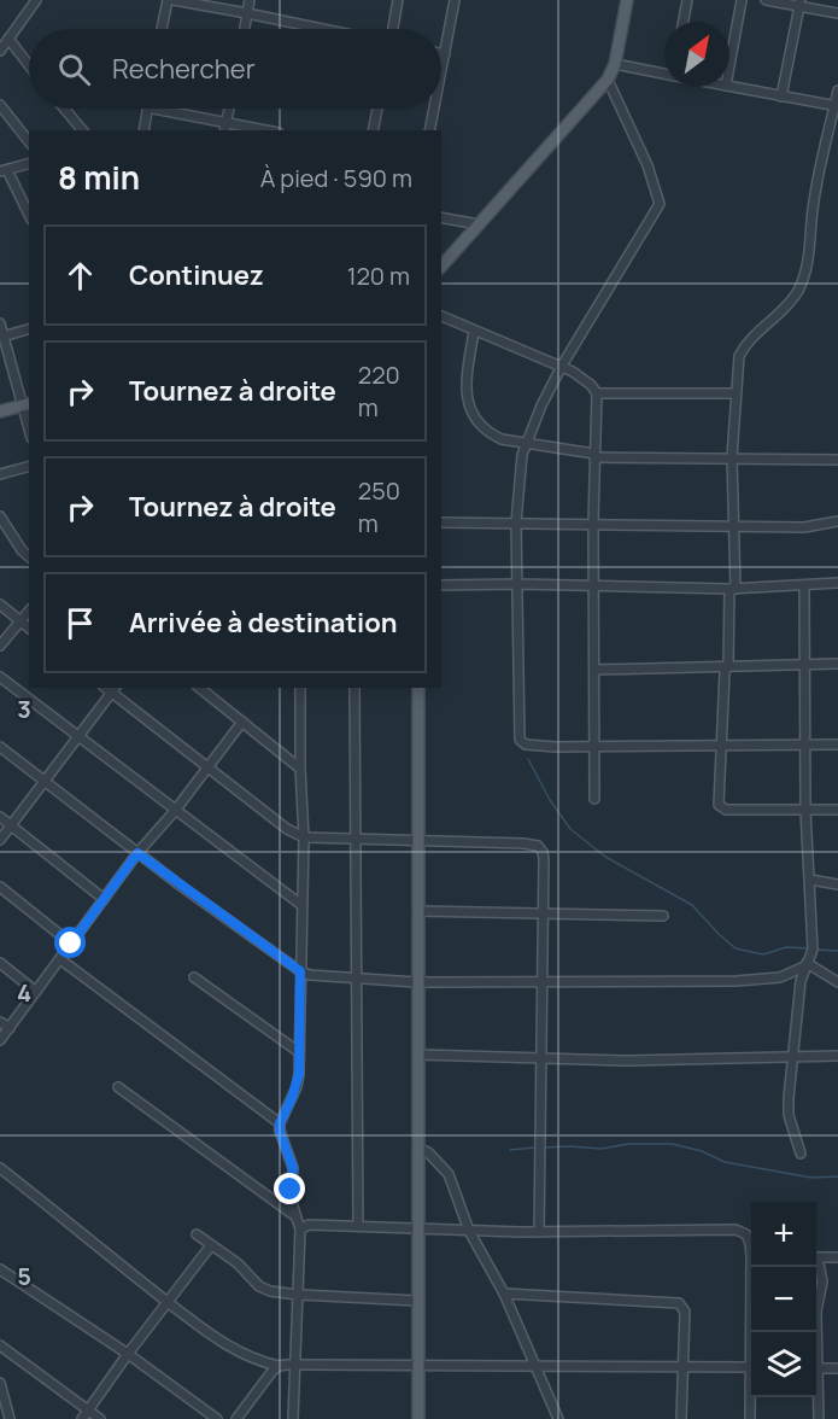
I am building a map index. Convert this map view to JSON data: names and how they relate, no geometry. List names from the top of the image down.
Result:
{
  "north": "top right",
  "page": {
    "search": "Rechercher",
    "heading": ["8 min", "À pied · 590 m"],
    "list": [
      ["Continuez", "120 m"],
      ["Tournez à droite", "220 m"],
      ["Tournez à droite", "250 m"],
      "Arrivée à destination"
    ],
    "map_buttons": ["+", "−"]
  },
  "grid": {
    "rows": ["3", "4", "5"]
  }
}
